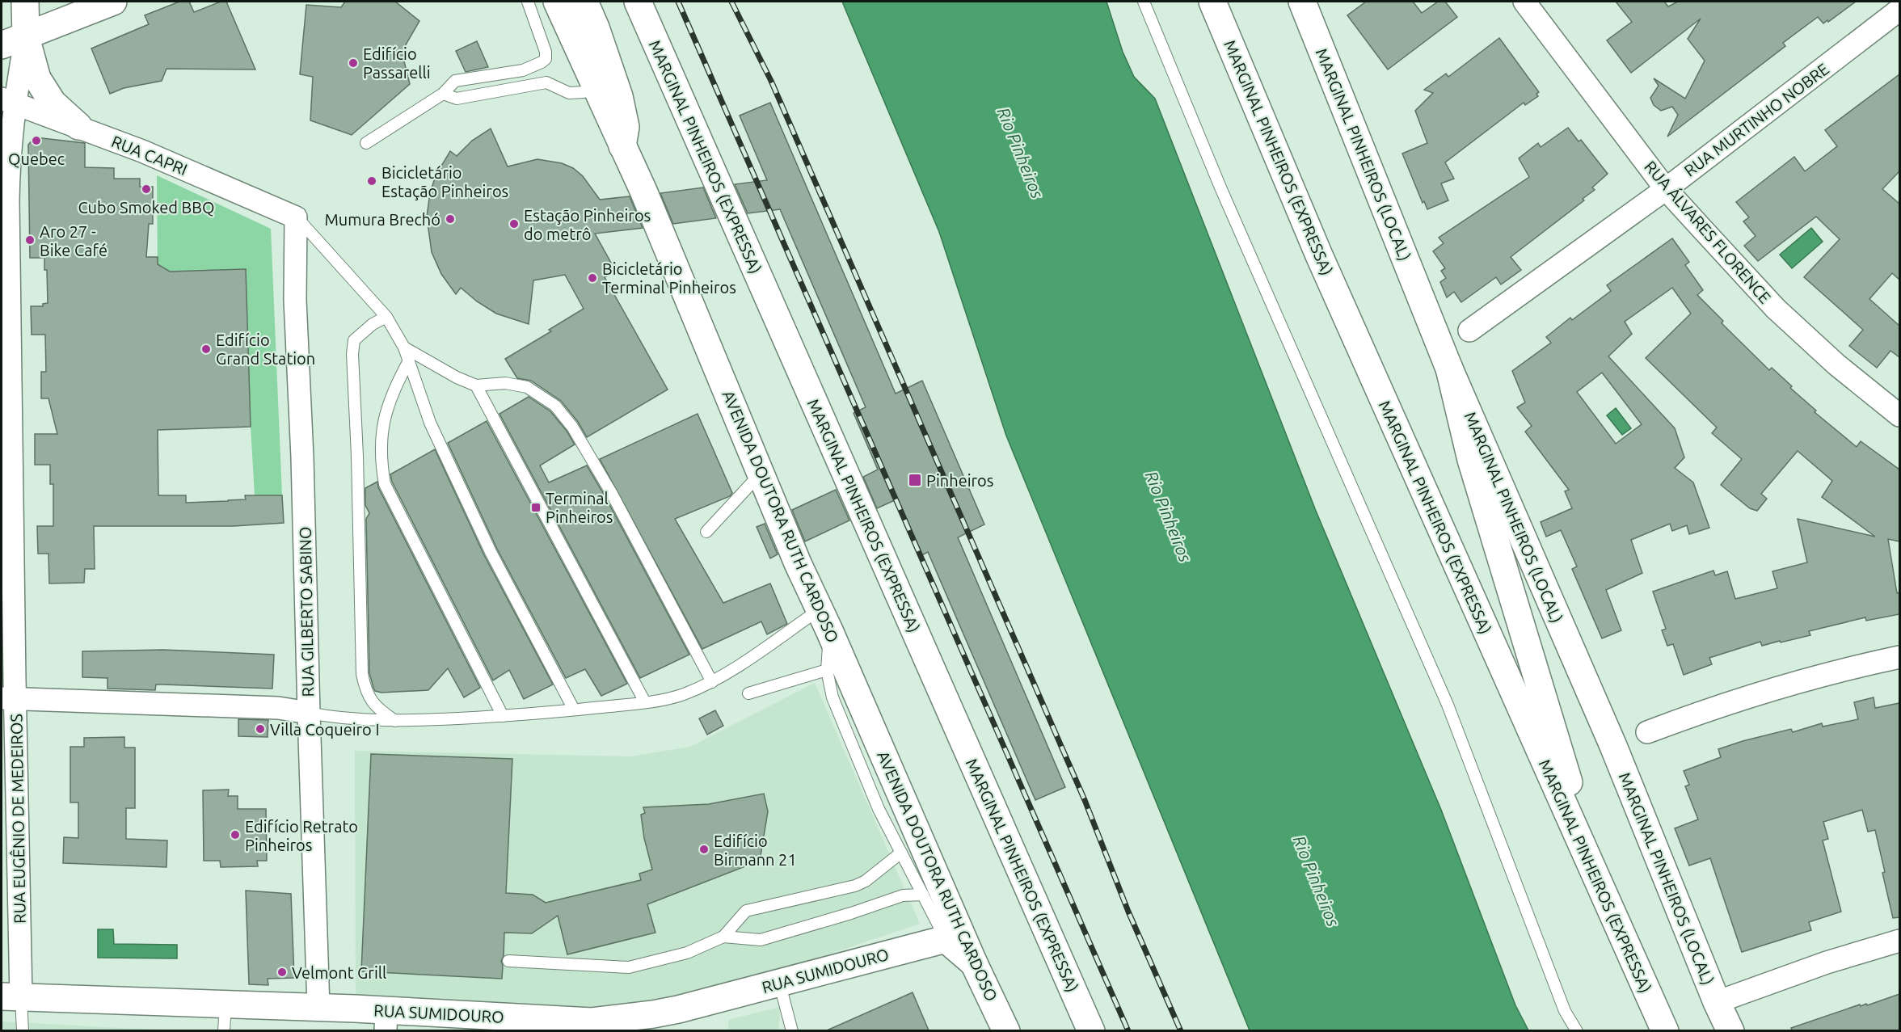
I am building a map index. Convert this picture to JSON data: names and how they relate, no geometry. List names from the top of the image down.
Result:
{
  "streets": {
    "main road": [
      "MARGINAL PINHEIROS (LOCAL)",
      "MARGINAL PINHEIROS (EXPRESSA)",
      "AVENIDA DOUTORA RUTH CARDOSO",
      "RUA EUGÊNIO DE MEDEIROS",
      "RUA SUMIDOURO"
    ],
    "street": [
      "RUA MURTINHO NOBRE",
      "RUA CAPRI",
      "RUA ÁLVARES FLORENCE",
      "RUA GILBERTO SABINO"
    ]
  },
  "crossings": [
    ["RUA MURTINHO NOBRE", "RUA ÁLVARES FLORENCE"],
    ["RUA CAPRI", "RUA GILBERTO SABINO"],
    ["RUA CAPRI", "RUA EUGÊNIO DE MEDEIROS"],
    ["RUA GILBERTO SABINO", "RUA SUMIDOURO"],
    ["RUA EUGÊNIO DE MEDEIROS", "RUA SUMIDOURO"]
  ],
  "water": ["Rio Pinheiros"],
  "places": {
    "other": [
      "Edifício Passarelli",
      "Quebec",
      "Bicicletário Estação Pinheiros",
      "Cubo Smoked BBQ",
      "Mumura Brechó",
      "Estação Pinheiros do metrô",
      "Aro 27 - Bike Café",
      "Bicicletário Terminal Pinheiros",
      "Edifício Grand Station",
      "Villa Coqueiro I",
      "Edifício Retrato Pinheiros",
      "Edifício Birmann 21",
      "Velmont Grill"
    ],
    "transit": ["Pinheiros", "Terminal Pinheiros"]
  }
}
